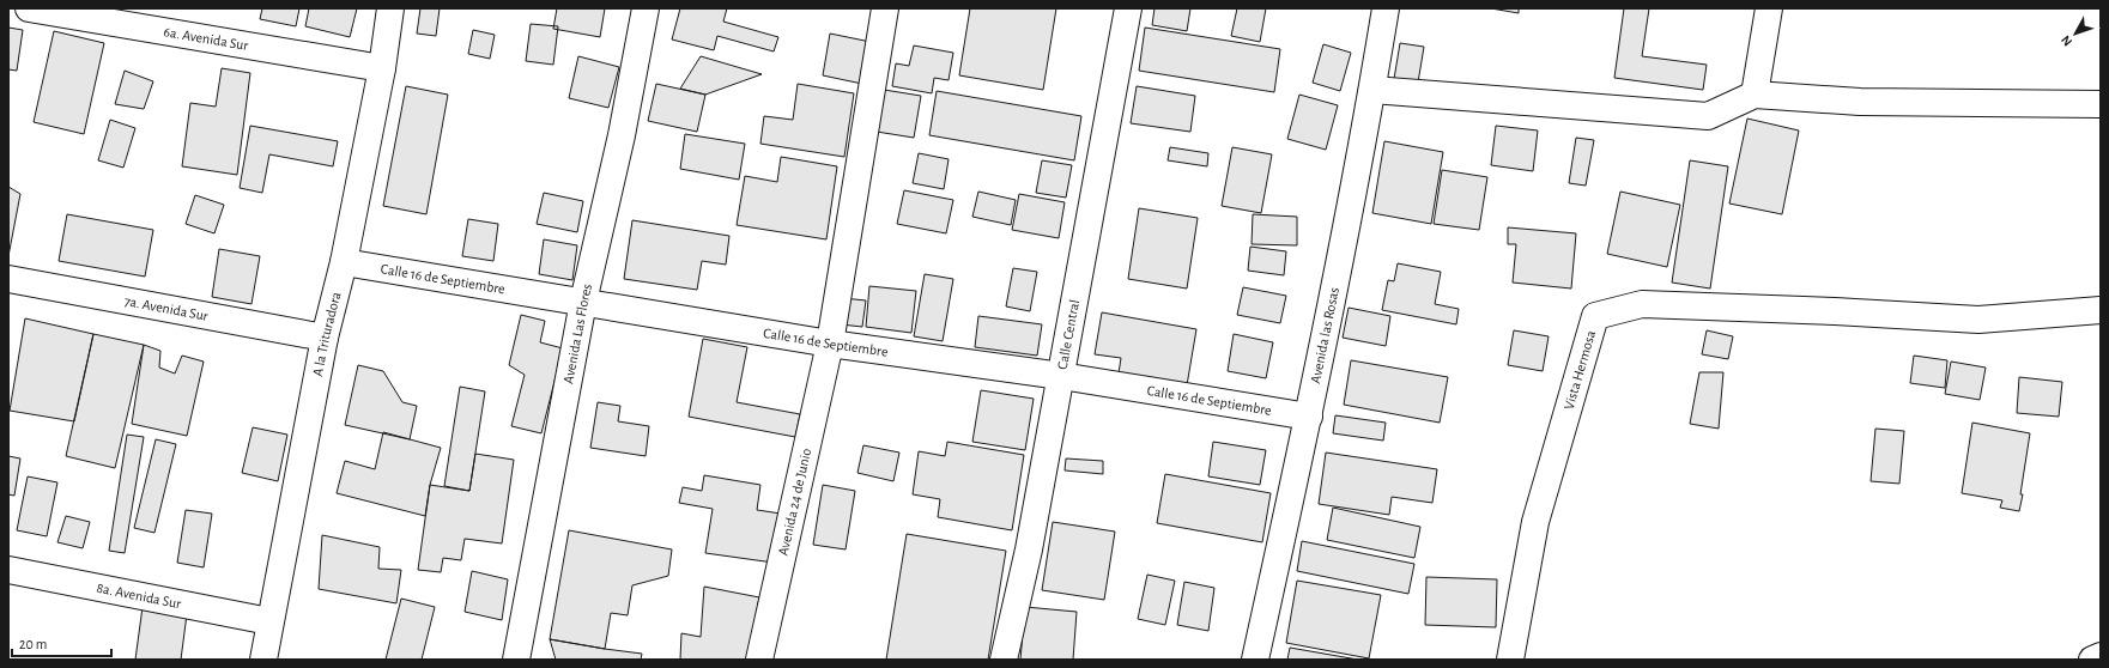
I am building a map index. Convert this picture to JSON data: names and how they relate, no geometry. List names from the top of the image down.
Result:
{
  "streets": {
    "street": [
      "6a. Avenida Sur",
      "Calle 16 de Septiembre",
      "7a. Avenida Sur",
      "A la Trituradora",
      "Avenida Las Flores",
      "Calle Central",
      "Avenida las Rosas",
      "Vista Hermosa",
      "Avenida 24 de Junio",
      "8a. Avenida Sur"
    ]
  },
  "crossings": [
    ["6a. Avenida Sur", "A la Trituradora"],
    ["Calle 16 de Septiembre", "A la Trituradora"],
    ["Calle 16 de Septiembre", "Avenida Las Flores"],
    ["Calle 16 de Septiembre", "Calle Central"],
    ["Calle 16 de Septiembre", "Avenida las Rosas"],
    ["Calle 16 de Septiembre", "Avenida 24 de Junio"],
    ["7a. Avenida Sur", "A la Trituradora"],
    ["A la Trituradora", "8a. Avenida Sur"]
  ],
  "scale_bar": "20 m",
  "north": "bottom left"
}
